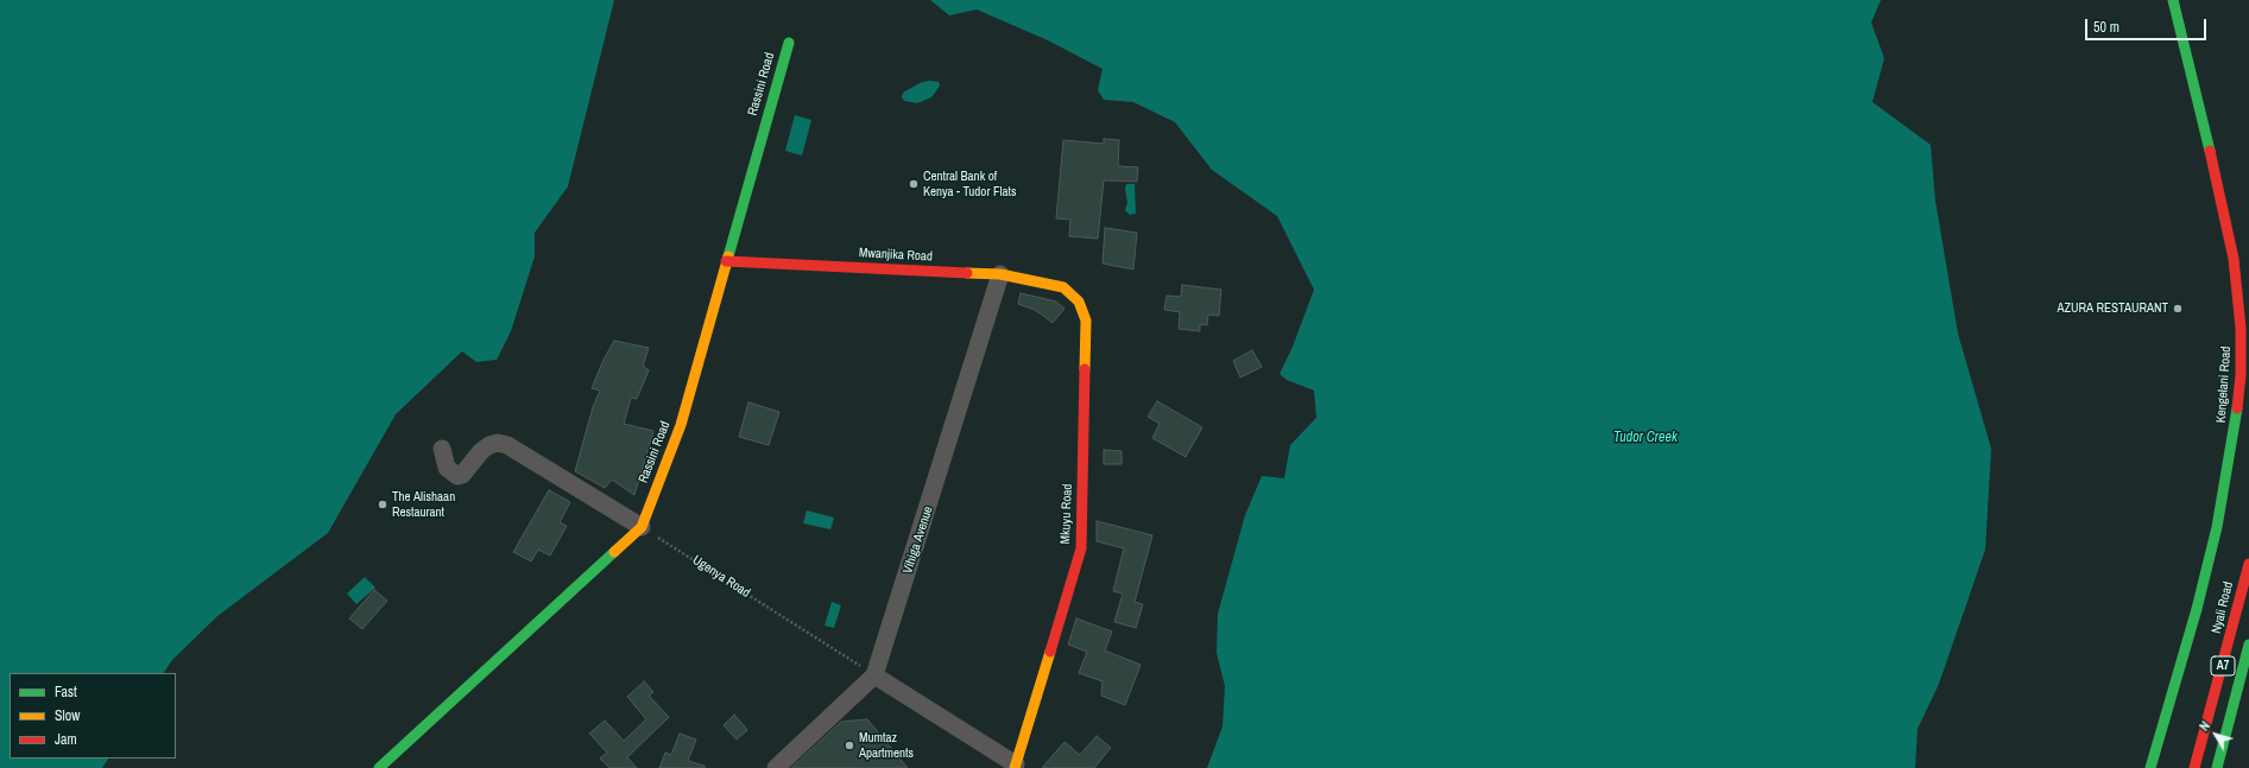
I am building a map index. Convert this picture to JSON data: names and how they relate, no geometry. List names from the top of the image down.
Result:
{
  "streets": {
    "main road": [
      "Rassini Road",
      "Mwanjika Road",
      "Kengelani Road",
      "Mkuyu Road",
      "Nyali Road",
      "A7"
    ],
    "street": ["Vihiga Avenue"],
    "path": ["Ugenya Road"]
  },
  "crossings": [
    ["Rassini Road", "Mwanjika Road"],
    ["Rassini Road", "Ugenya Road"],
    ["Mwanjika Road", "Mkuyu Road"],
    ["Mwanjika Road", "Vihiga Avenue"],
    ["Vihiga Avenue", "Ugenya Road"]
  ],
  "water": ["Tudor Creek"],
  "places": [
    "Central Bank of Kenya - Tudor Flats",
    "AZURA RESTAURANT",
    "The Alishaan Restaurant",
    "Mumtaz Apartments"
  ],
  "legend": ["Fast", "Slow", "Jam"],
  "scale_bar": "50 m",
  "north": "top left"
}
